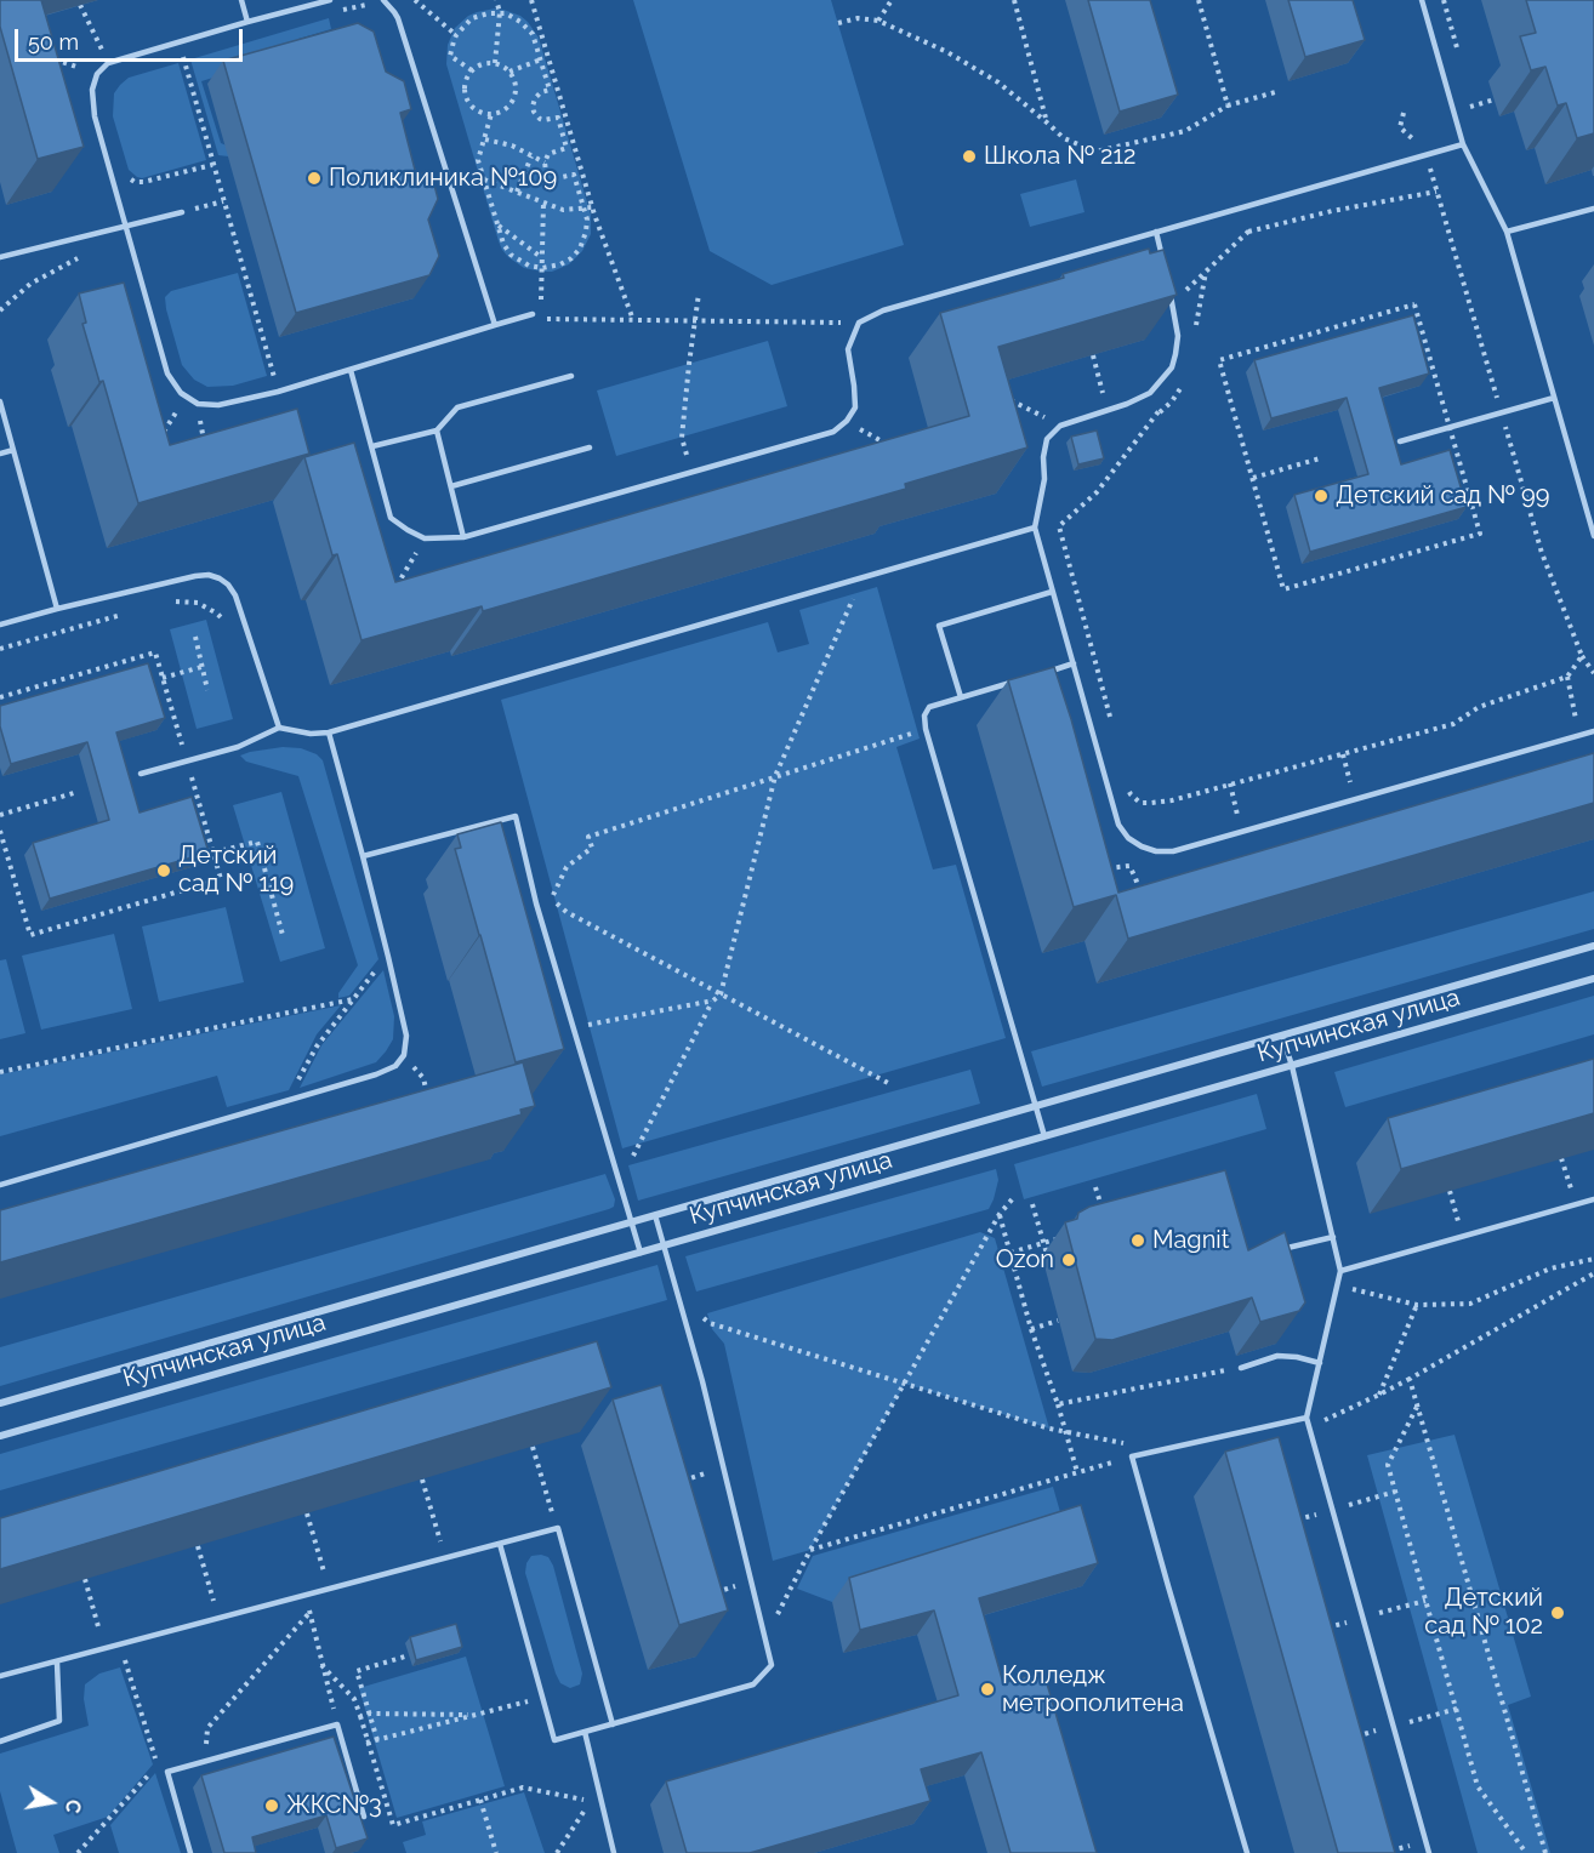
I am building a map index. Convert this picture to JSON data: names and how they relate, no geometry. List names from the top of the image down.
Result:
{
  "streets": {
    "street": ["Купчинская улица"]
  },
  "places": [
    "Школа № 212",
    "Поликлиника №109",
    "Детский сад № 99",
    "Детский сад № 119",
    "Magnit",
    "Ozon",
    "Детский сад № 102",
    "Колледж метрополитена",
    "ЖКС№3"
  ],
  "scale_bar": "50 m",
  "north": "right"
}
